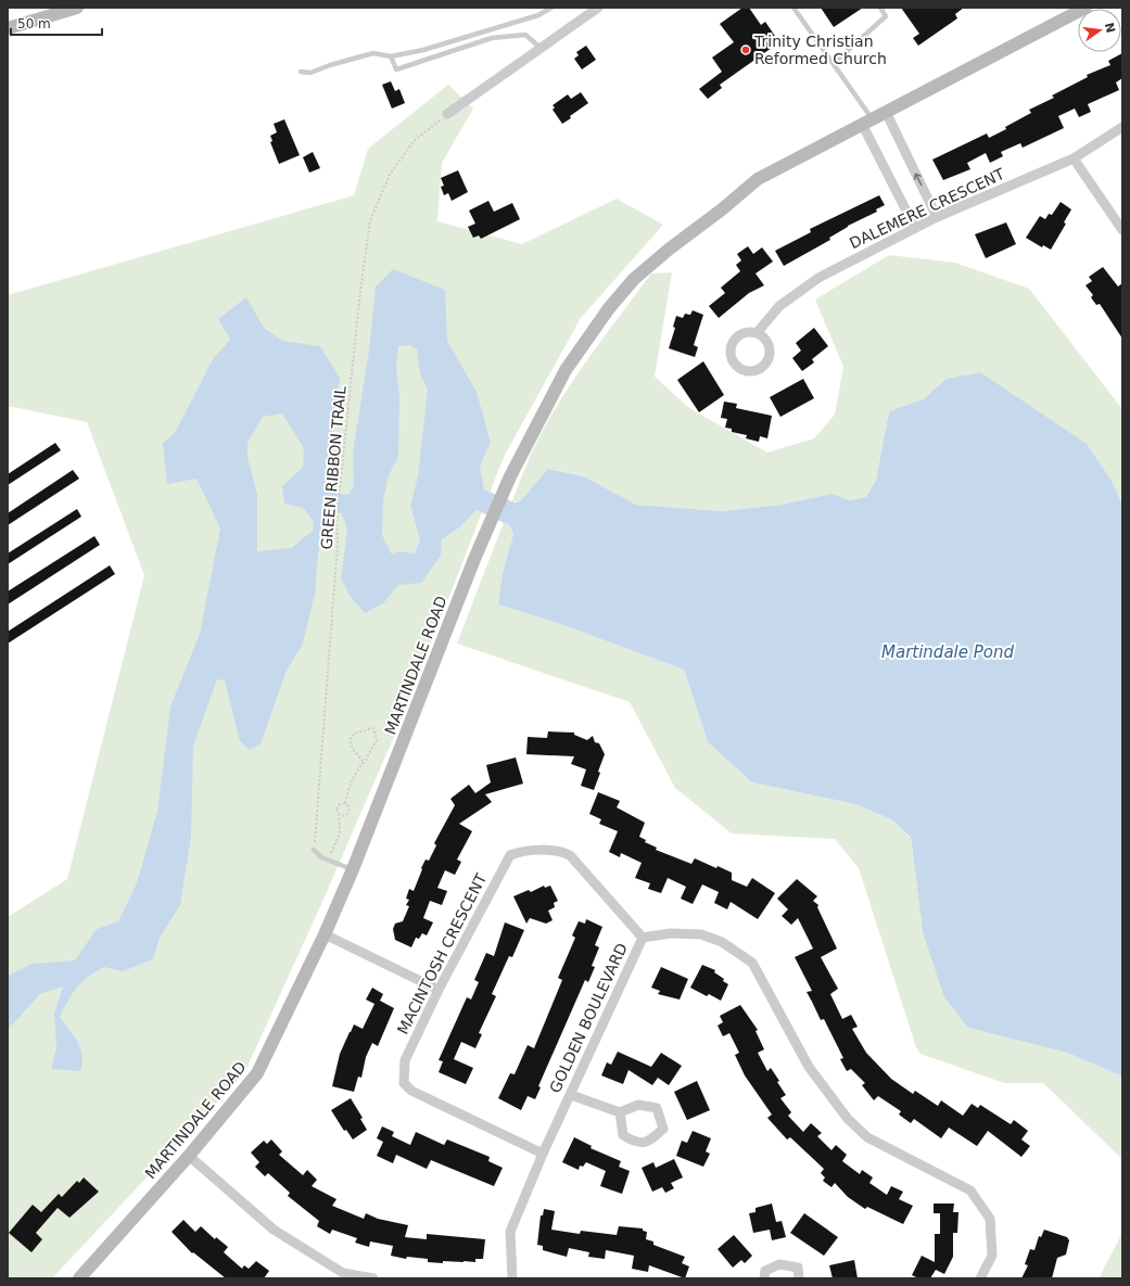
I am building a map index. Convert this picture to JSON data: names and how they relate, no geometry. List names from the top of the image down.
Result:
{
  "streets": {
    "main road": ["MARTINDALE ROAD"],
    "street": ["DALEMERE CRESCENT", "MACINTOSH CRESCENT", "GOLDEN BOULEVARD"],
    "path": ["GREEN RIBBON TRAIL"]
  },
  "crossings": [
    ["MACINTOSH CRESCENT", "GOLDEN BOULEVARD"]
  ],
  "water": ["Martindale Pond"],
  "places": ["Trinity Christian Reformed Church"],
  "scale_bar": "50 m",
  "north": "right"
}
